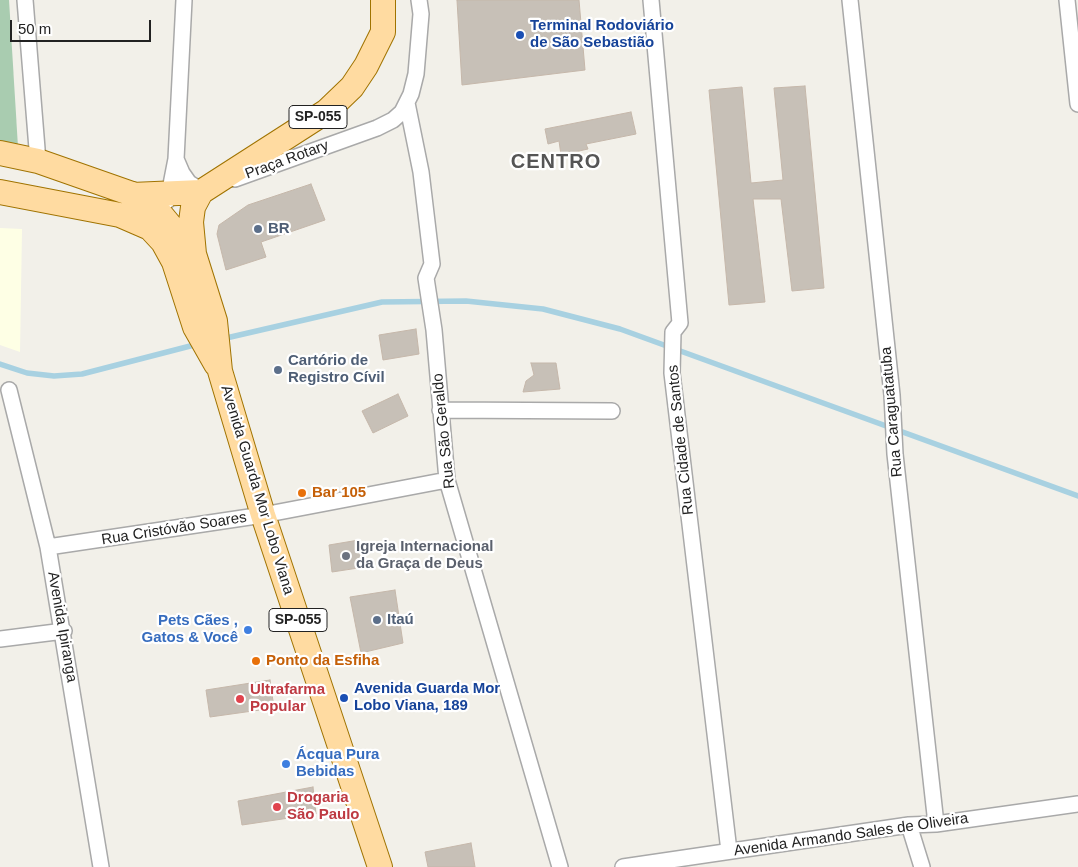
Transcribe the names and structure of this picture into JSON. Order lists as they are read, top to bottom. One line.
{"streets":{"main road":["SP-055","Avenida Guarda Mor Lobo Viana"],"street":["Praça Rotary","Rua Caraguatatuba","Rua São Geraldo","Rua Cidade de Santos","Rua Cristóvão Soares","Avenida Ipiranga","Avenida Armando Sales de Oliveira"]},"crossings":[["SP-055","Praça Rotary"],["SP-055","Avenida Guarda Mor Lobo Viana"],["Praça Rotary","Rua São Geraldo"],["Rua Caraguatatuba","Avenida Armando Sales de Oliveira"],["Rua São Geraldo","Rua Cristóvão Soares"],["Rua Cidade de Santos","Avenida Armando Sales de Oliveira"],["Avenida Guarda Mor Lobo Viana","Rua Cristóvão Soares"],["Rua Cristóvão Soares","Avenida Ipiranga"]],"districts":["CENTRO"],"places":["Terminal Rodoviário de São Sebastião","BR","Cartório de Registro Cívil","Bar 105","Igreja Internacional da Graça de Deus","Itaú","Pets Cães , Gatos & Você","Ponto da Esfiha","Avenida Guarda Mor Lobo Viana, 189","Ultrafarma Popular","Ácqua Pura Bebidas","Drogaria São Paulo"],"scale_bar":"50 m"}
